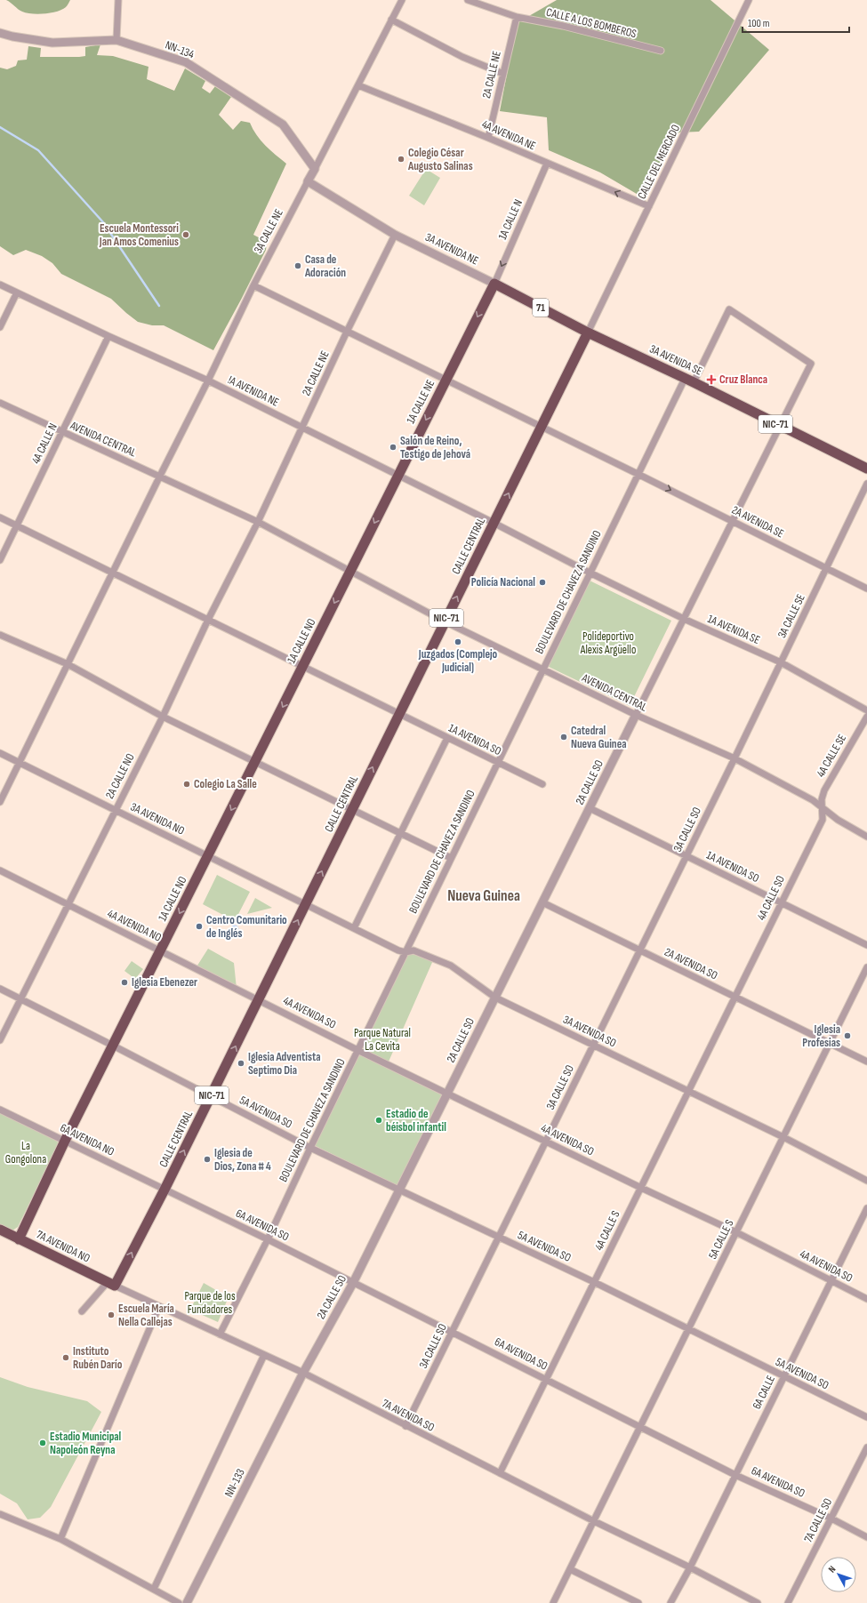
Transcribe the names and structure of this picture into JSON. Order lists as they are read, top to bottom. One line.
{"streets":{"highway":["3A AVENIDA NE","71","3A AVENIDA SE","1A CALLE NE","NIC-71","CALLE CENTRAL","1A CALLE NO","7A AVENIDA NO"],"street":["CALLE A LOS BOMBEROS","NN-134","2A CALLE NE","4A AVENIDA NE","CALLE DEL MERCADO","1A CALLE N","3A CALLE NE","!A AVENIDA NE","AVENIDA CENTRAL","4A CALLE N","2A AVENIDA SE","BOULEVARD DE CHAVEZ A SANDINO","3A CALLE SE","1A AVENIDA SE","1A AVENIDA SO","4A CALLE SE","2A CALLE NO","2A CALLE SO","3A AVENIDA NO","3A CALLE SO","4A CALLE SO","4A AVENIDA NO","2A AVENIDA SO","4A AVENIDA SO","3A AVENIDA SO","5A AVENIDA SO","6A AVENIDA NO","6A AVENIDA SO","4A CALLE S","5A CALLE S","6A CALLE","7A AVENIDA SO","NN-133","7A CALLE SO"]},"crossings":[["CALLE A LOS BOMBEROS","2A CALLE NE"],["NN-134","3A CALLE NE"],["2A CALLE NE","4A AVENIDA NE"],["2A CALLE NE","3A AVENIDA NE"],["2A CALLE NE","!A AVENIDA NE"],["2A CALLE NE","AVENIDA CENTRAL"],["2A CALLE NE","2A AVENIDA SE"],["2A CALLE NE","2A CALLE NO"],["4A AVENIDA NE","CALLE DEL MERCADO"],["4A AVENIDA NE","1A CALLE N"],["4A AVENIDA NE","3A CALLE NE"],["CALLE DEL MERCADO","3A AVENIDA NE"],["CALLE DEL MERCADO","3A AVENIDA SE"],["CALLE DEL MERCADO","CALLE CENTRAL"],["1A CALLE N","3A AVENIDA NE"],["1A CALLE N","1A CALLE NE"],["3A CALLE NE","3A AVENIDA NE"],["3A CALLE NE","!A AVENIDA NE"],["3A CALLE NE","AVENIDA CENTRAL"],["3A CALLE NE","2A AVENIDA SE"],["3A CALLE NE","1A AVENIDA SO"],["3A CALLE NE","3A AVENIDA NO"],["3A AVENIDA NE","3A AVENIDA SE"],["3A AVENIDA NE","1A CALLE NE"],["3A AVENIDA NE","CALLE CENTRAL"],["3A AVENIDA SE","CALLE CENTRAL"],["3A AVENIDA SE","BOULEVARD DE CHAVEZ A SANDINO"],["!A AVENIDA NE","1A CALLE NE"],["!A AVENIDA NE","4A CALLE N"],["!A AVENIDA NE","CALLE CENTRAL"],["!A AVENIDA NE","BOULEVARD DE CHAVEZ A SANDINO"],["!A AVENIDA NE","1A AVENIDA SE"],["1A CALLE NE","AVENIDA CENTRAL"],["1A CALLE NE","2A AVENIDA SE"],["1A CALLE NE","1A CALLE NO"],["AVENIDA CENTRAL","4A CALLE N"],["AVENIDA CENTRAL","CALLE CENTRAL"],["AVENIDA CENTRAL","BOULEVARD DE CHAVEZ A SANDINO"],["AVENIDA CENTRAL","3A CALLE SE"],["AVENIDA CENTRAL","1A CALLE NO"],["AVENIDA CENTRAL","4A CALLE SE"],["AVENIDA CENTRAL","2A CALLE NO"],["AVENIDA CENTRAL","2A CALLE SO"],["AVENIDA CENTRAL","3A CALLE SO"],["AVENIDA CENTRAL","4A CALLE SO"],["4A CALLE N","1A AVENIDA SO"],["2A AVENIDA SE","CALLE CENTRAL"],["2A AVENIDA SE","BOULEVARD DE CHAVEZ A SANDINO"],["2A AVENIDA SE","3A CALLE SE"],["CALLE CENTRAL","1A AVENIDA SO"],["CALLE CENTRAL","3A AVENIDA NO"],["CALLE CENTRAL","4A AVENIDA NO"],["CALLE CENTRAL","4A AVENIDA SO"],["CALLE CENTRAL","3A AVENIDA SO"],["CALLE CENTRAL","5A AVENIDA SO"],["CALLE CENTRAL","6A AVENIDA NO"],["CALLE CENTRAL","6A AVENIDA SO"],["CALLE CENTRAL","7A AVENIDA NO"],["CALLE CENTRAL","7A AVENIDA SO"],["BOULEVARD DE CHAVEZ A SANDINO","1A AVENIDA SE"],["BOULEVARD DE CHAVEZ A SANDINO","1A AVENIDA SO"],["BOULEVARD DE CHAVEZ A SANDINO","4A AVENIDA SO"],["BOULEVARD DE CHAVEZ A SANDINO","3A AVENIDA SO"],["BOULEVARD DE CHAVEZ A SANDINO","5A AVENIDA SO"],["BOULEVARD DE CHAVEZ A SANDINO","6A AVENIDA SO"],["BOULEVARD DE CHAVEZ A SANDINO","7A AVENIDA SO"],["3A CALLE SE","1A AVENIDA SE"],["3A CALLE SE","3A CALLE SO"],["1A CALLE NO","1A AVENIDA SO"],["1A CALLE NO","3A AVENIDA NO"],["1A CALLE NO","4A AVENIDA NO"],["1A CALLE NO","5A AVENIDA SO"],["1A CALLE NO","6A AVENIDA NO"],["1A CALLE NO","7A AVENIDA NO"],["1A AVENIDA SO","2A CALLE NO"],["1A AVENIDA SO","2A CALLE SO"],["1A AVENIDA SO","3A CALLE SO"],["1A AVENIDA SO","4A CALLE SO"],["4A CALLE SE","4A CALLE SO"],["2A CALLE NO","3A AVENIDA NO"],["2A CALLE NO","4A AVENIDA NO"],["2A CALLE NO","5A AVENIDA SO"],["2A CALLE SO","2A AVENIDA SO"],["2A CALLE SO","4A AVENIDA SO"],["2A CALLE SO","3A AVENIDA SO"],["2A CALLE SO","5A AVENIDA SO"],["2A CALLE SO","6A AVENIDA SO"],["2A CALLE SO","7A AVENIDA SO"],["2A CALLE SO","NN-133"],["3A AVENIDA NO","3A AVENIDA SO"],["3A CALLE SO","2A AVENIDA SO"],["3A CALLE SO","4A AVENIDA SO"],["3A CALLE SO","3A AVENIDA SO"],["3A CALLE SO","5A AVENIDA SO"],["3A CALLE SO","6A AVENIDA SO"],["3A CALLE SO","7A AVENIDA SO"],["4A CALLE SO","2A AVENIDA SO"],["4A CALLE SO","4A CALLE S"],["4A AVENIDA NO","4A AVENIDA SO"],["2A AVENIDA SO","4A CALLE S"],["2A AVENIDA SO","5A CALLE S"],["4A AVENIDA SO","4A CALLE S"],["4A AVENIDA SO","5A CALLE S"],["4A AVENIDA SO","6A CALLE"],["3A AVENIDA SO","4A CALLE S"],["3A AVENIDA SO","5A CALLE S"],["5A AVENIDA SO","4A CALLE S"],["5A AVENIDA SO","5A CALLE S"],["5A AVENIDA SO","6A CALLE"],["6A AVENIDA NO","6A AVENIDA SO"],["6A AVENIDA SO","4A CALLE S"],["6A AVENIDA SO","5A CALLE S"],["6A AVENIDA SO","6A CALLE"],["6A AVENIDA SO","7A CALLE SO"],["4A CALLE S","7A AVENIDA SO"],["5A CALLE S","7A AVENIDA SO"],["7A AVENIDA NO","7A AVENIDA SO"],["6A CALLE","7A AVENIDA SO"],["7A AVENIDA SO","NN-133"]],"one_way":["4A AVENIDA NE","1A CALLE N","1A CALLE NE","CALLE CENTRAL","1A CALLE NO"],"districts":["Nueva Guinea"],"parks":["Polideportivo Alexis Argüello","Parque Natural La Cevita","La Gongolona","Parque de los Fundadores"],"places":{"other":["Colegio César Augusto Salinas","Escuela Montessori Jan Amos Comenius","Casa de Adoración","Salón de Reino, Testigo de Jehová","Policía Nacional","Juzgados (Complejo Judicial)","Catedral Nueva Guinea","Colegio La Salle","Centro Comunitario de Inglés","Iglesia Ebenezer","Iglesia Profesias","Iglesia Adventista Septimo Dia","Estadio de béisbol infantil","Iglesia de Dios, Zona # 4","Escuela María Nella Callejas","Instituto Rubén Darío","Estadio Municipal Napoleón Reyna"],"health":["Cruz Blanca"]},"scale_bar":"100 m","north":"top left"}
